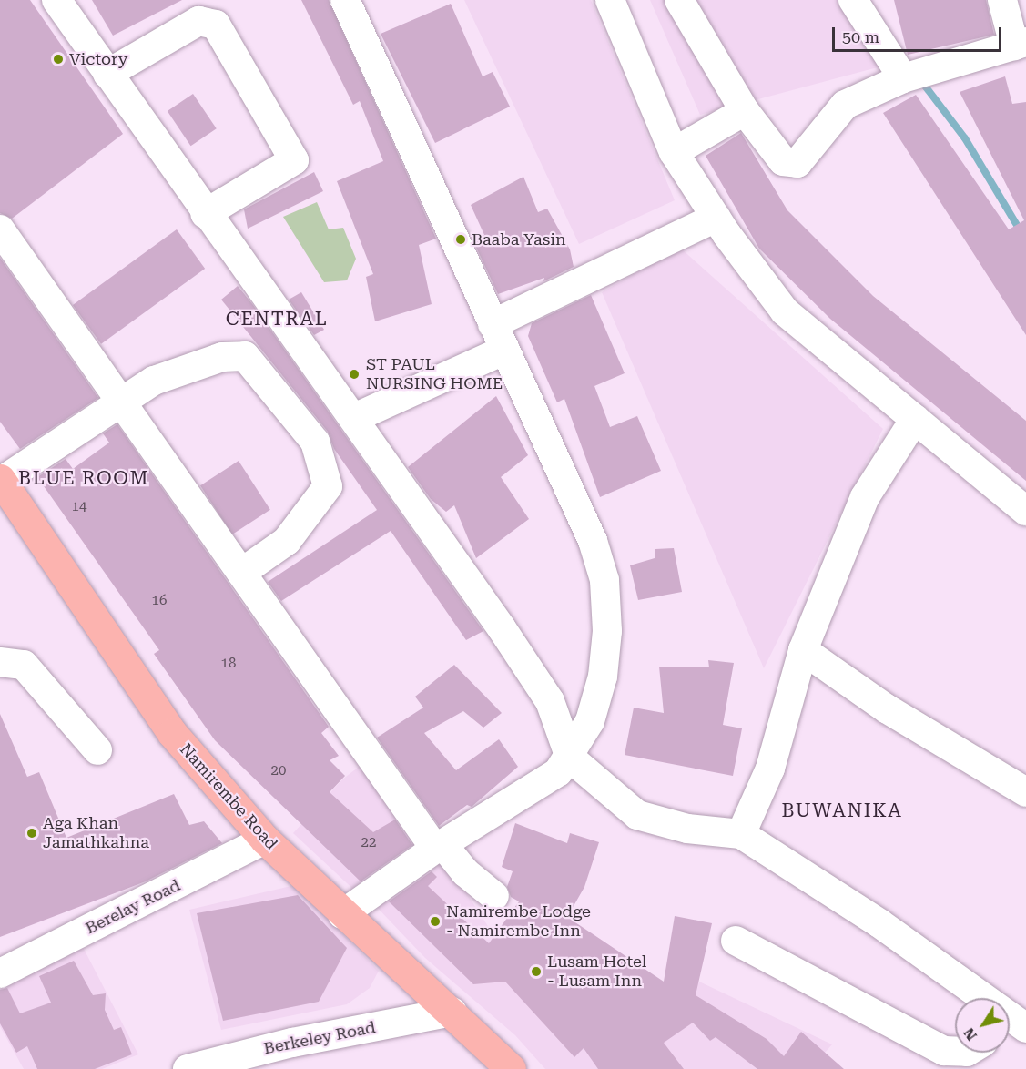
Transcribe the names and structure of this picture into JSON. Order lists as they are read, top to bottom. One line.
{"streets":{"main road":["Namirembe Road"],"street":["Berelay Road","Berkeley Road"]},"crossings":[["Namirembe Road","Berelay Road"],["Namirembe Road","Berkeley Road"]],"districts":["CENTRAL","BLUE ROOM","BUWANIKA"],"places":["Victory","Baaba Yasin","ST PAUL NURSING HOME","Aga Khan Jamathkahna","Namirembe Lodge - Namirembe Inn","Lusam Hotel - Lusam Inn"],"house_numbers":["14","16","18","20","22"],"scale_bar":"50 m","north":"bottom left"}
